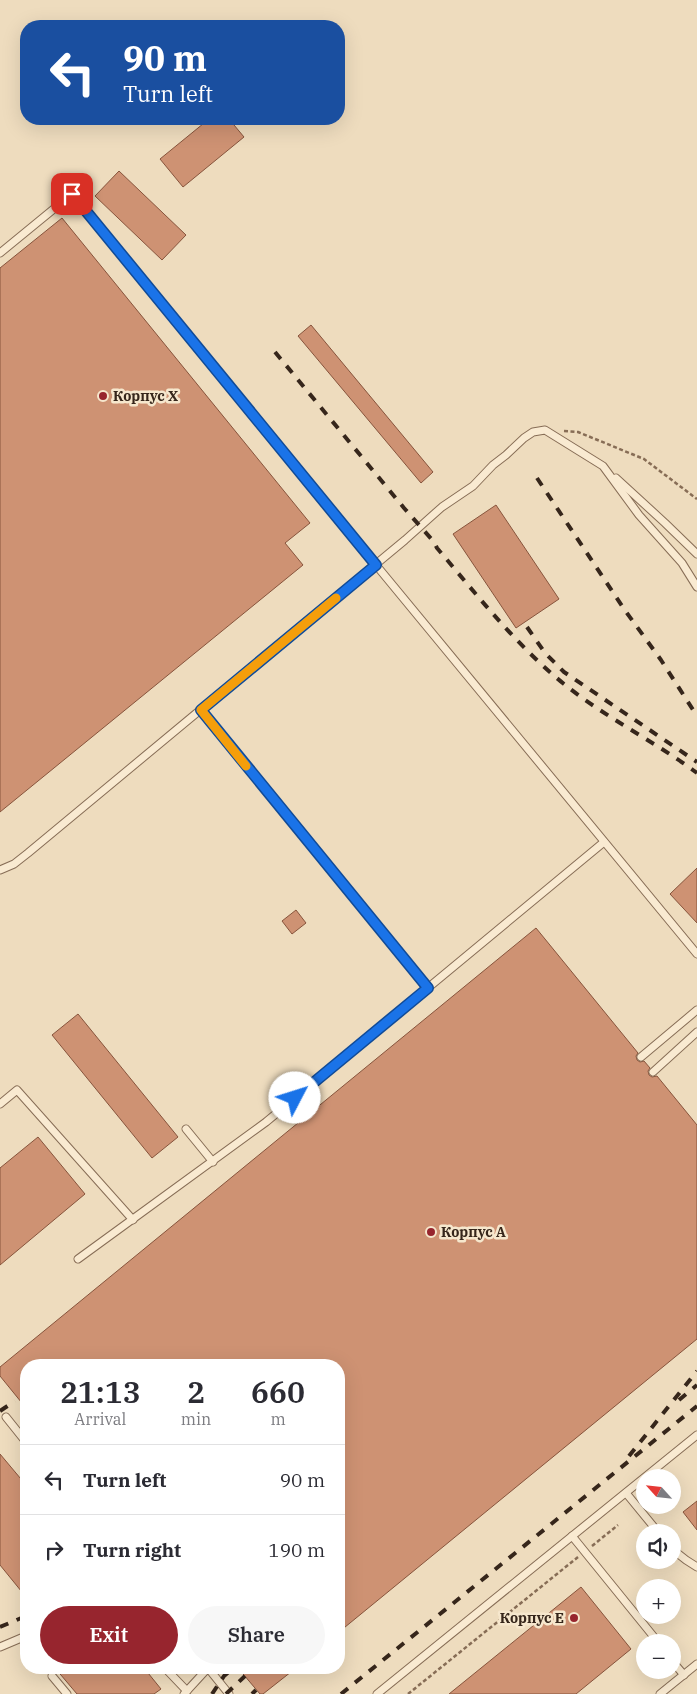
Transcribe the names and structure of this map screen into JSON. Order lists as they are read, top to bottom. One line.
{"places":["Корпус Х","Корпус А","Корпус Е"],"north":"top left","page":{"turn":["90 m","Turn left"],"eta":["21:13","Arrival","2","min","660","m"],"list":[{"name":"Turn left","value":"90 m"},{"name":"Turn right","value":"190 m"}],"map_buttons":["+","−"],"buttons":["Exit","Share"]}}
